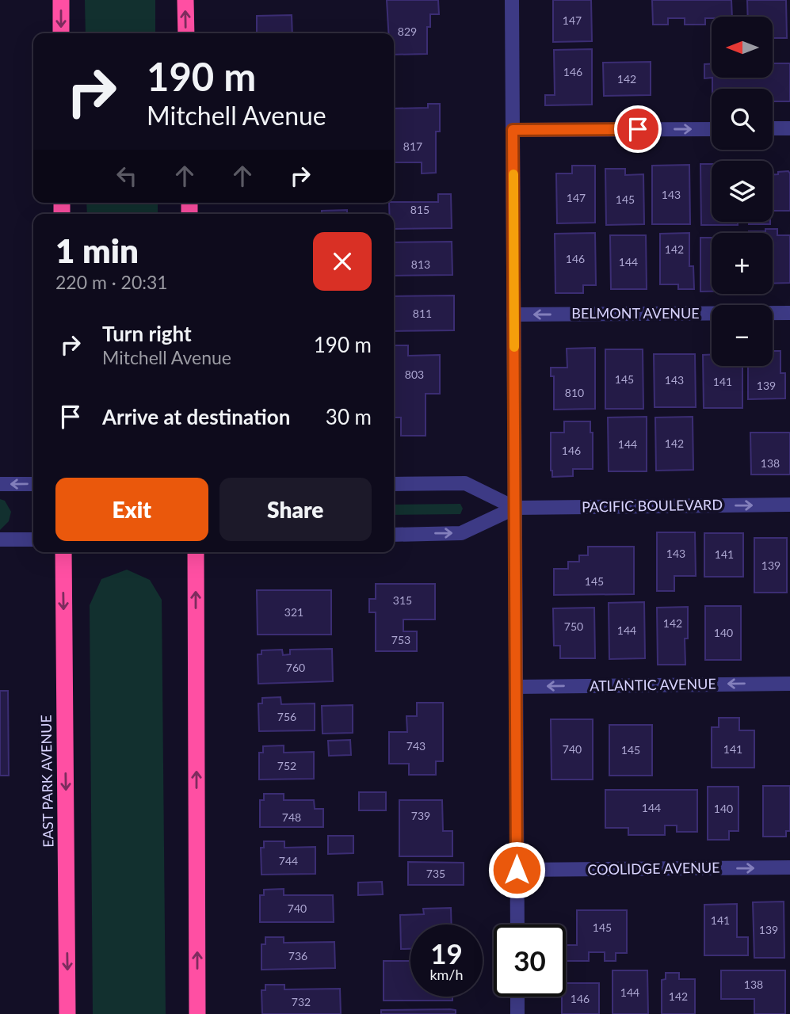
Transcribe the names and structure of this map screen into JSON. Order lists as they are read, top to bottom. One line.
{"streets":{"highway":["EAST PARK AVENUE"],"street":["BELMONT AVENUE","PACIFIC BOULEVARD","ATLANTIC AVENUE","COOLIDGE AVENUE"]},"one_way":["BELMONT AVENUE","ATLANTIC AVENUE","COOLIDGE AVENUE"],"house_numbers":["147","829","146","142","817","143","147","145","815","142","146","144","813","811","803","145","143","141","139","810","142","144","146","138","143","141","139","145","315","321","142","750","144","140","753","760","756","743","740","141","145","752","144","140","739","748","744","735","740","141","145","139","736","138","144","142","146","732"],"north":"left","page":{"map_buttons":["+","−"],"turn":["190 m","Mitchell Avenue"],"heading":["1 min","220 m · 20:31"],"list":[{"name":"Turn right","note":"Mitchell Avenue","value":"190 m"},{"name":"Arrive at destination","value":"30 m"}],"buttons":["Exit","Share"],"speed":"19 km/h","limit":"30"}}
